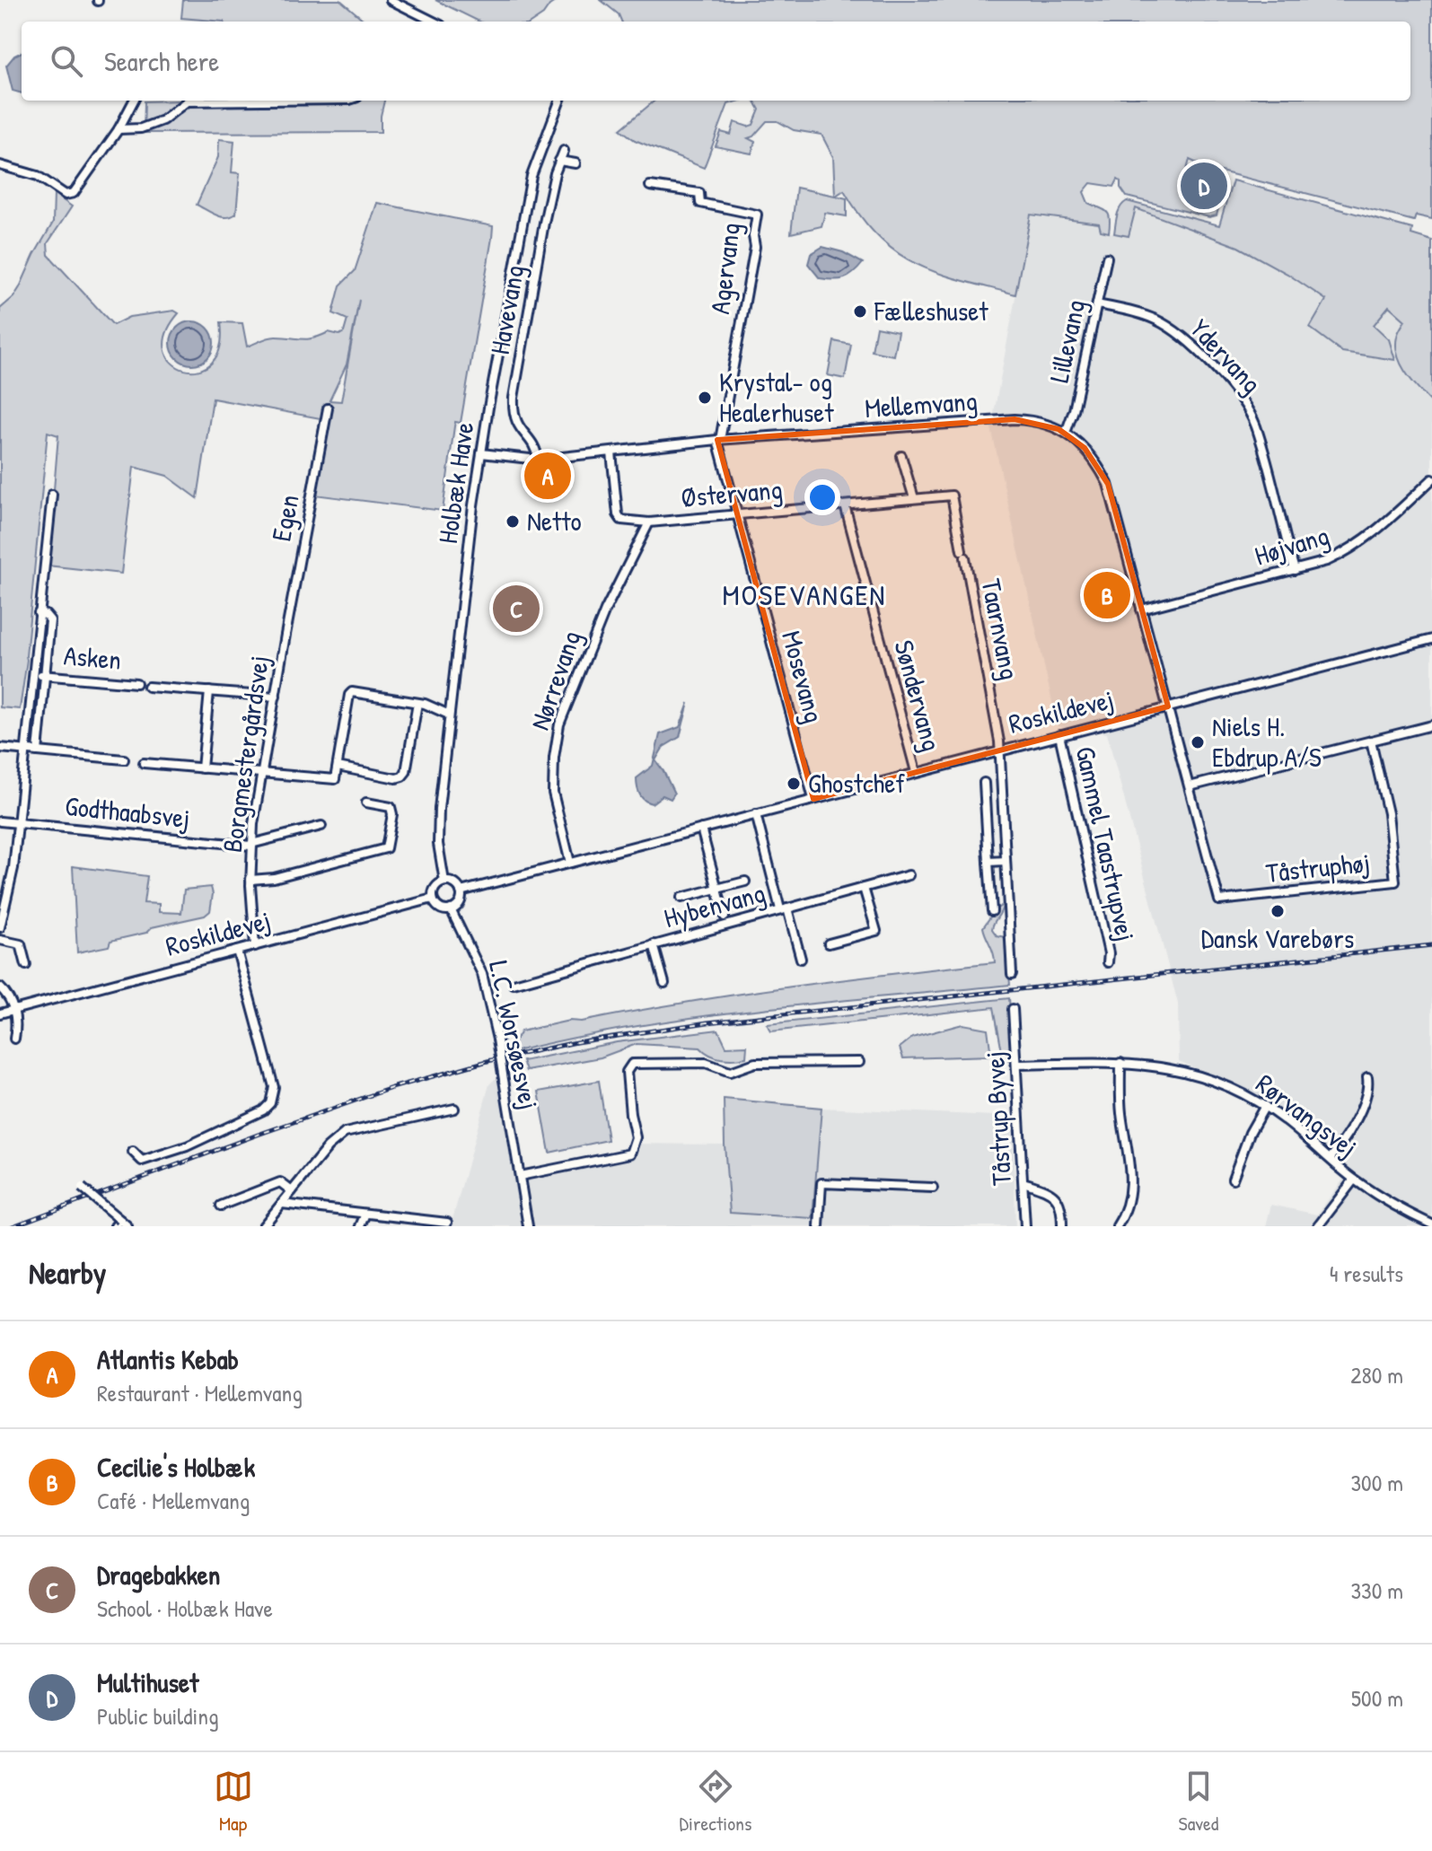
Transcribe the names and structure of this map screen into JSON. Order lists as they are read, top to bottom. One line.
{"streets":{"street":["Agervang","Havevang","Lillevang","Ydervang","Mellemvang","Holbæk Have","Østervang","Egen","Højvang","Taarnvang","Asken","Mosevang","Nørrevang","Søndervang","Roskildevej","Borgmestergårdsvej","Godthaabsvej","Gammel Taastrupvej","Tåstruphøj","Hybenvang","L.C. Worsøesvej","Rørvangsvej","Tåstrup Byvej"]},"crossings":[["Agervang","Mellemvang"],["Agervang","Mosevang"],["Havevang","Mellemvang"],["Lillevang","Ydervang"],["Lillevang","Mellemvang"],["Ydervang","Højvang"],["Mellemvang","Holbæk Have"],["Mellemvang","Østervang"],["Mellemvang","Højvang"],["Mellemvang","Mosevang"],["Mellemvang","Roskildevej"],["Mellemvang","Tåstruphøj"],["Holbæk Have","Roskildevej"],["Holbæk Have","L.C. Worsøesvej"],["Østervang","Taarnvang"],["Østervang","Mosevang"],["Østervang","Nørrevang"],["Østervang","Søndervang"],["Egen","Borgmestergårdsvej"],["Taarnvang","Roskildevej"],["Mosevang","Roskildevej"],["Nørrevang","Roskildevej"],["Søndervang","Roskildevej"],["Roskildevej","Borgmestergårdsvej"],["Roskildevej","Gammel Taastrupvej"],["Roskildevej","Tåstruphøj"],["Roskildevej","L.C. Worsøesvej"],["Borgmestergårdsvej","Godthaabsvej"],["Rørvangsvej","Tåstrup Byvej"]],"districts":["MOSEVANGEN"],"places":["Fælleshuset","Krystal- og Healerhuset","Netto","Niels H. Ebdrup A/S","Ghostchef","Dansk Varebørs"],"page":{"search":"Search here","pins":["D","A","B","C"],"heading":["Nearby","4 results"],"list":[{"mark":"A","name":"Atlantis Kebab","note":"Restaurant · Mellemvang","value":"280 m"},{"mark":"B","name":"Cecilie's Holbæk","note":"Café · Mellemvang","value":"300 m"},{"mark":"C","name":"Dragebakken","note":"School · Holbæk Have","value":"330 m"},{"mark":"D","name":"Multihuset","note":"Public building","value":"500 m"}],"nav":["Map","Directions","Saved"]}}
